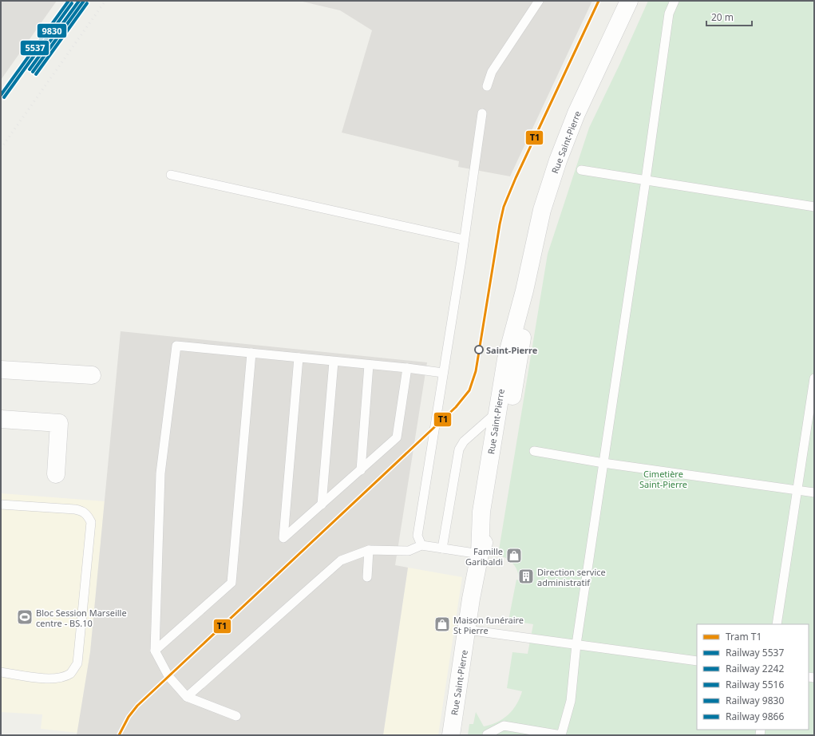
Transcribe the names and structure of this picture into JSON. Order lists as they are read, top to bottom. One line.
{"streets":{"main road":["Rue Saint-Pierre"]},"parks":["Cimetière Saint-Pierre"],"places":{"other":["Saint-Pierre"],"shop":["Famille Garibaldi","Maison funéraire St Pierre"],"building":["Direction service administratif"],"sports":["Bloc Session Marseille centre - BS.10"]},"lines":["tram line T1","rail line 5537","rail line 2242","rail line 9866","rail line 5516","rail line 9830"],"legend":["Tram T1","Railway 5537","Railway 2242","Railway 5516","Railway 9830","Railway 9866"],"scale_bar":"20 m"}
